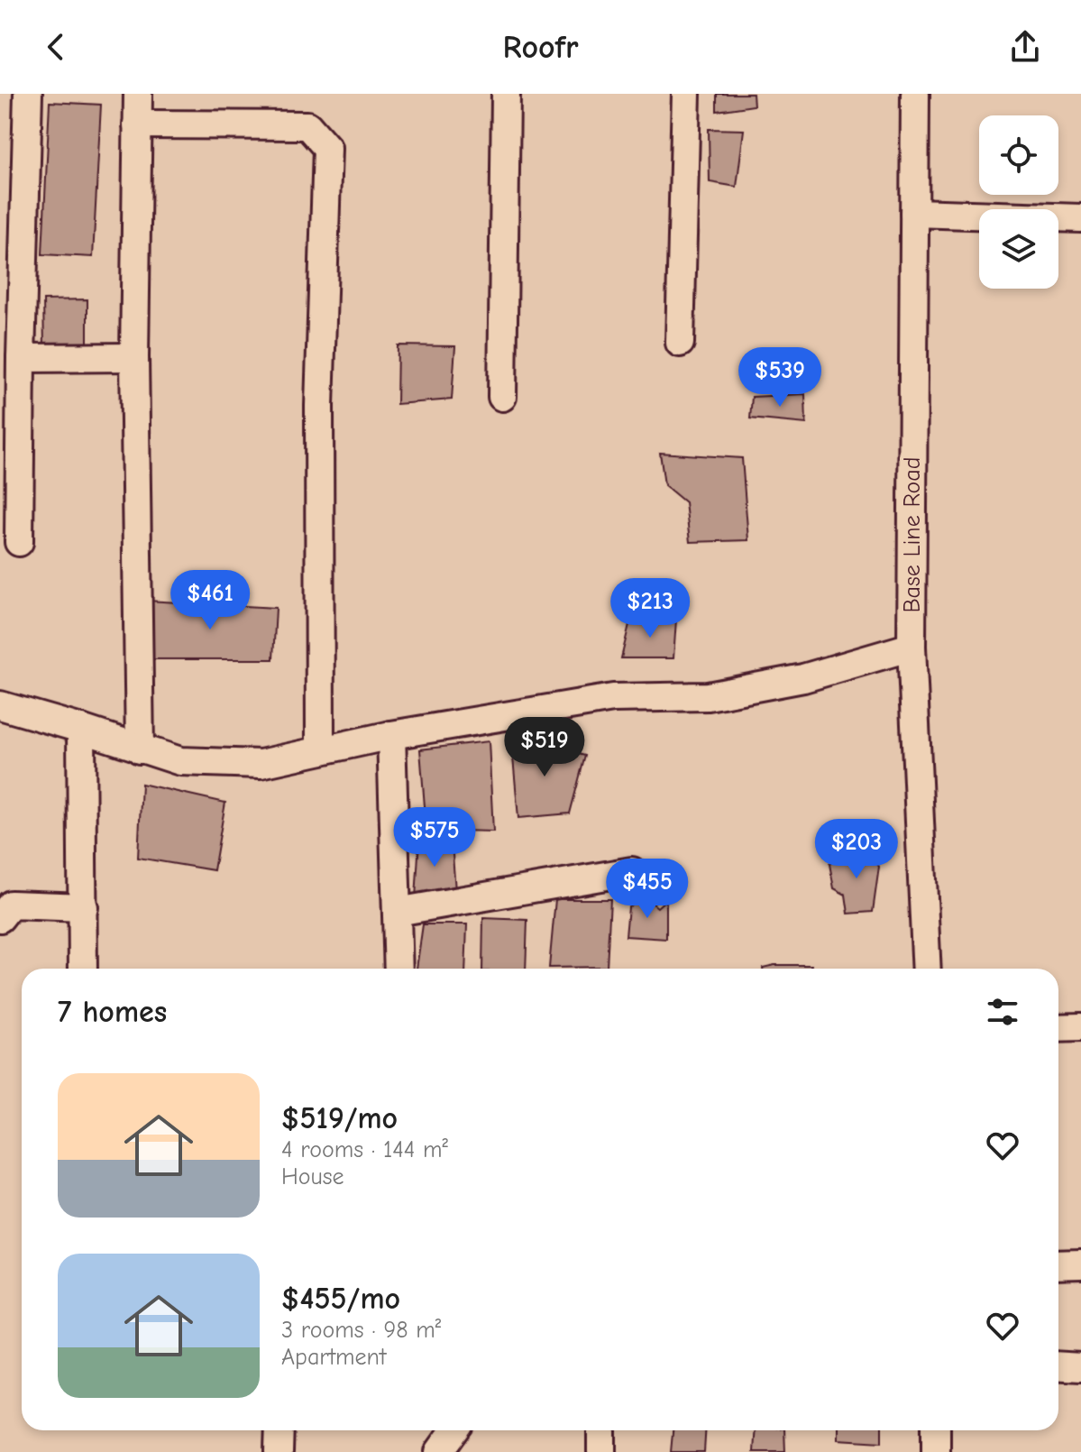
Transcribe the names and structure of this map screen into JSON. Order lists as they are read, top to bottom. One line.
{"streets":{"street":["Base Line Road"]},"page":{"header":"Roofr","price":["$539","$461","$213","$519","$575","$203","$455"],"heading":"7 homes","list":[{"name":"$519/mo","note":"4 rooms · 144 m² · House"},{"name":"$455/mo","note":"3 rooms · 98 m² · Apartment"}]}}
